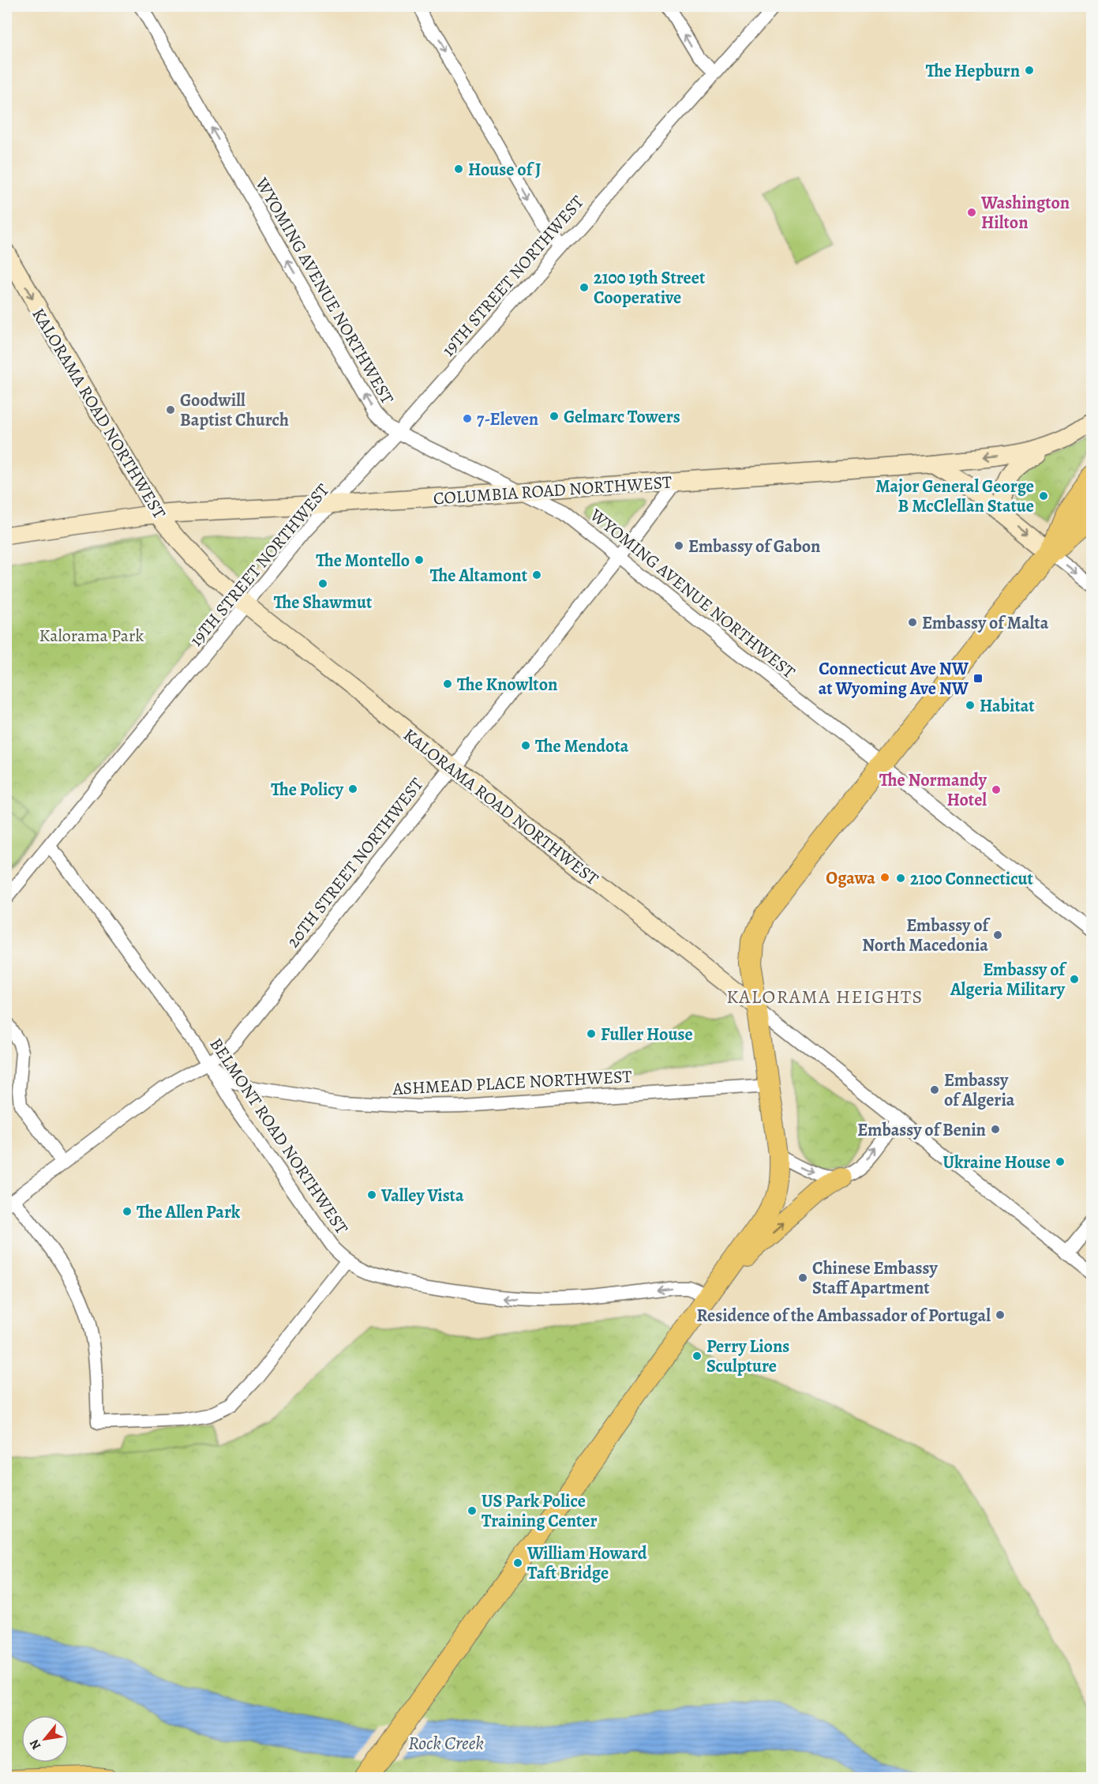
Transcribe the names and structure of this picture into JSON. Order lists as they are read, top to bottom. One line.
{"streets":{"main road":["KALORAMA ROAD NORTHWEST","COLUMBIA ROAD NORTHWEST"],"street":["19TH STREET NORTHWEST","WYOMING AVENUE NORTHWEST","20TH STREET NORTHWEST","ASHMEAD PLACE NORTHWEST","BELMONT ROAD NORTHWEST"]},"crossings":[["19TH STREET NORTHWEST","WYOMING AVENUE NORTHWEST"],["19TH STREET NORTHWEST","KALORAMA ROAD NORTHWEST"],["19TH STREET NORTHWEST","COLUMBIA ROAD NORTHWEST"],["19TH STREET NORTHWEST","BELMONT ROAD NORTHWEST"],["WYOMING AVENUE NORTHWEST","COLUMBIA ROAD NORTHWEST"],["WYOMING AVENUE NORTHWEST","20TH STREET NORTHWEST"],["KALORAMA ROAD NORTHWEST","COLUMBIA ROAD NORTHWEST"],["KALORAMA ROAD NORTHWEST","20TH STREET NORTHWEST"],["COLUMBIA ROAD NORTHWEST","20TH STREET NORTHWEST"],["20TH STREET NORTHWEST","ASHMEAD PLACE NORTHWEST"],["20TH STREET NORTHWEST","BELMONT ROAD NORTHWEST"],["ASHMEAD PLACE NORTHWEST","BELMONT ROAD NORTHWEST"]],"one_way":["WYOMING AVENUE NORTHWEST","BELMONT ROAD NORTHWEST"],"districts":["KALORAMA HEIGHTS"],"water":["Rock Creek"],"parks":["Kalorama Park"],"places":{"other":["The Hepburn","House of J","Washington Hilton","2100 19th Street Cooperative","Goodwill Baptist Church","Gelmarc Towers","7-Eleven","Major General George B McClellan Statue","Embassy of Gabon","The Montello","The Altamont","The Shawmut","Embassy of Malta","The Knowlton","Habitat","The Mendota","The Policy","The Normandy Hotel","Ogawa","2100 Connecticut","Embassy of North Macedonia","Embassy of Algeria Military","Fuller House","Embassy of Algeria","Embassy of Benin","Ukraine House","Valley Vista","The Allen Park","Chinese Embassy Staff Apartment","Residence of the Ambassador of Portugal","Perry Lions Sculpture","US Park Police Training Center","William Howard Taft Bridge"],"transit":["Connecticut Ave NW at Wyoming Ave NW"]},"north":"bottom left"}
